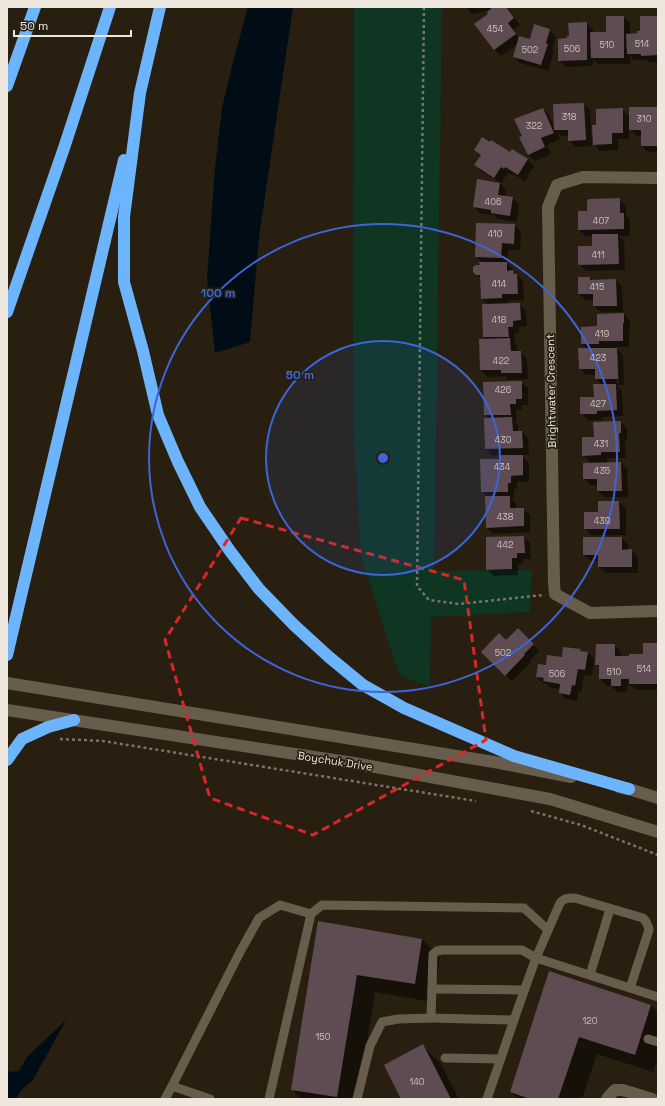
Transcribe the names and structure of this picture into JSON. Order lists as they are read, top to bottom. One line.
{"streets":{"main road":["Brightwater Crescent","Boychuk Drive"]},"house_numbers":["454","514","510","506","502","318","310","322","406","407","410","411","414","415","418","419","423","422","426","427","430","431","434","435","438","439","442","502","514","510","506","120","150","140"],"scale_bar":"50 m","rings":["100 m","50 m"]}
